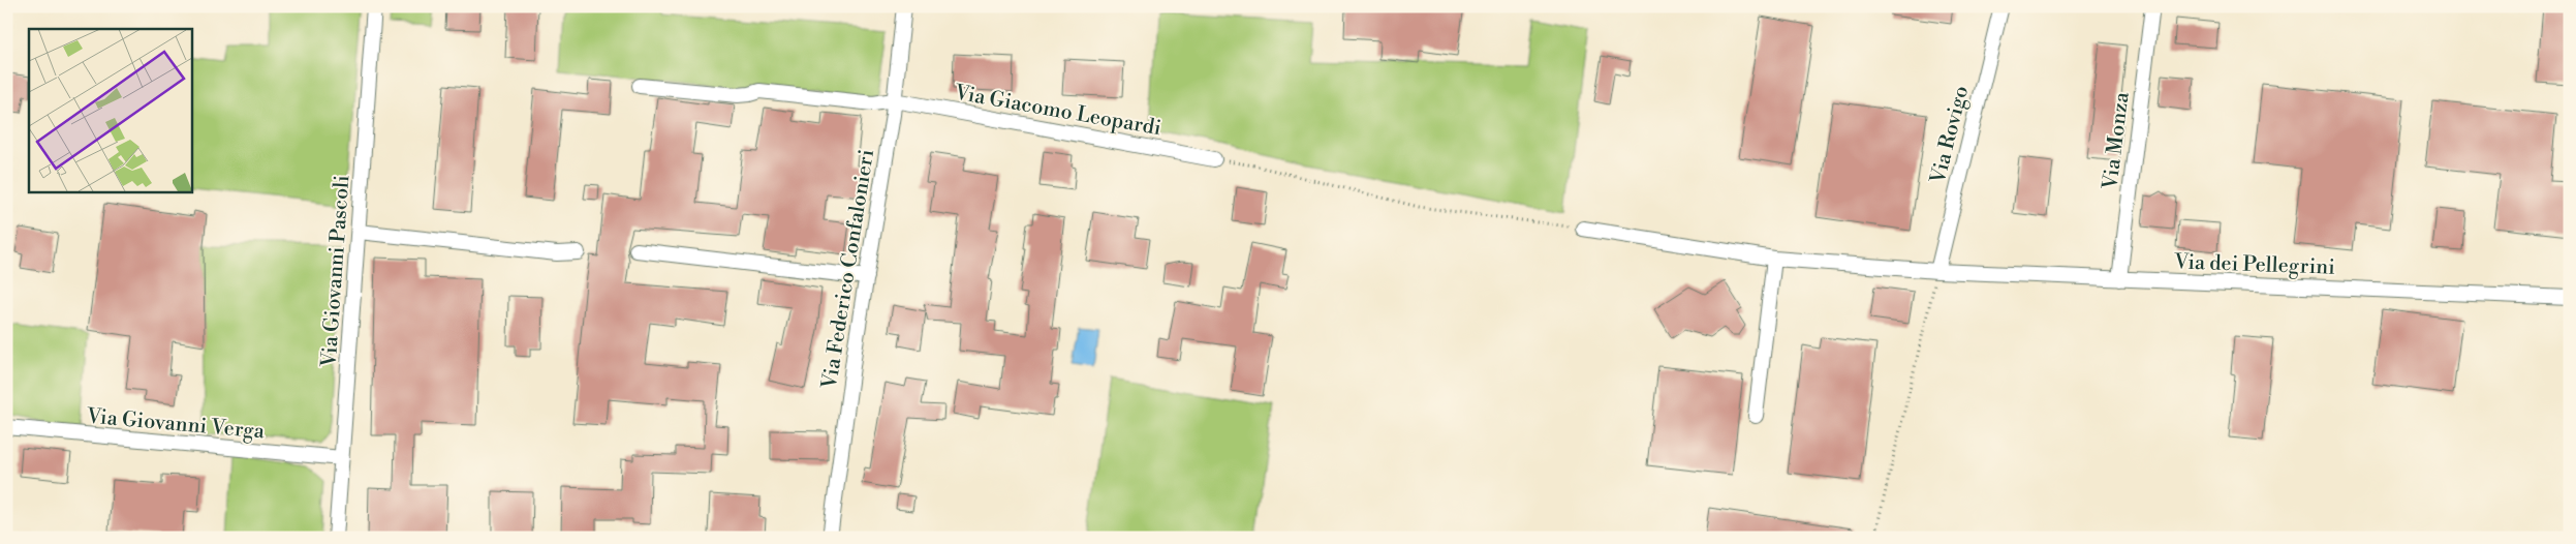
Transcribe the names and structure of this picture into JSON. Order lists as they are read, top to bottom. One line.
{"streets":{"street":["Via Giacomo Leopardi","Via Rovigo","Via Monza","Via dei Pellegrini","Via Federico Confalonieri","Via Giovanni Pascoli","Via Giovanni Verga"]},"crossings":[["Via Giacomo Leopardi","Via Federico Confalonieri"],["Via Rovigo","Via dei Pellegrini"],["Via Monza","Via dei Pellegrini"],["Via Giovanni Pascoli","Via Giovanni Verga"]]}
